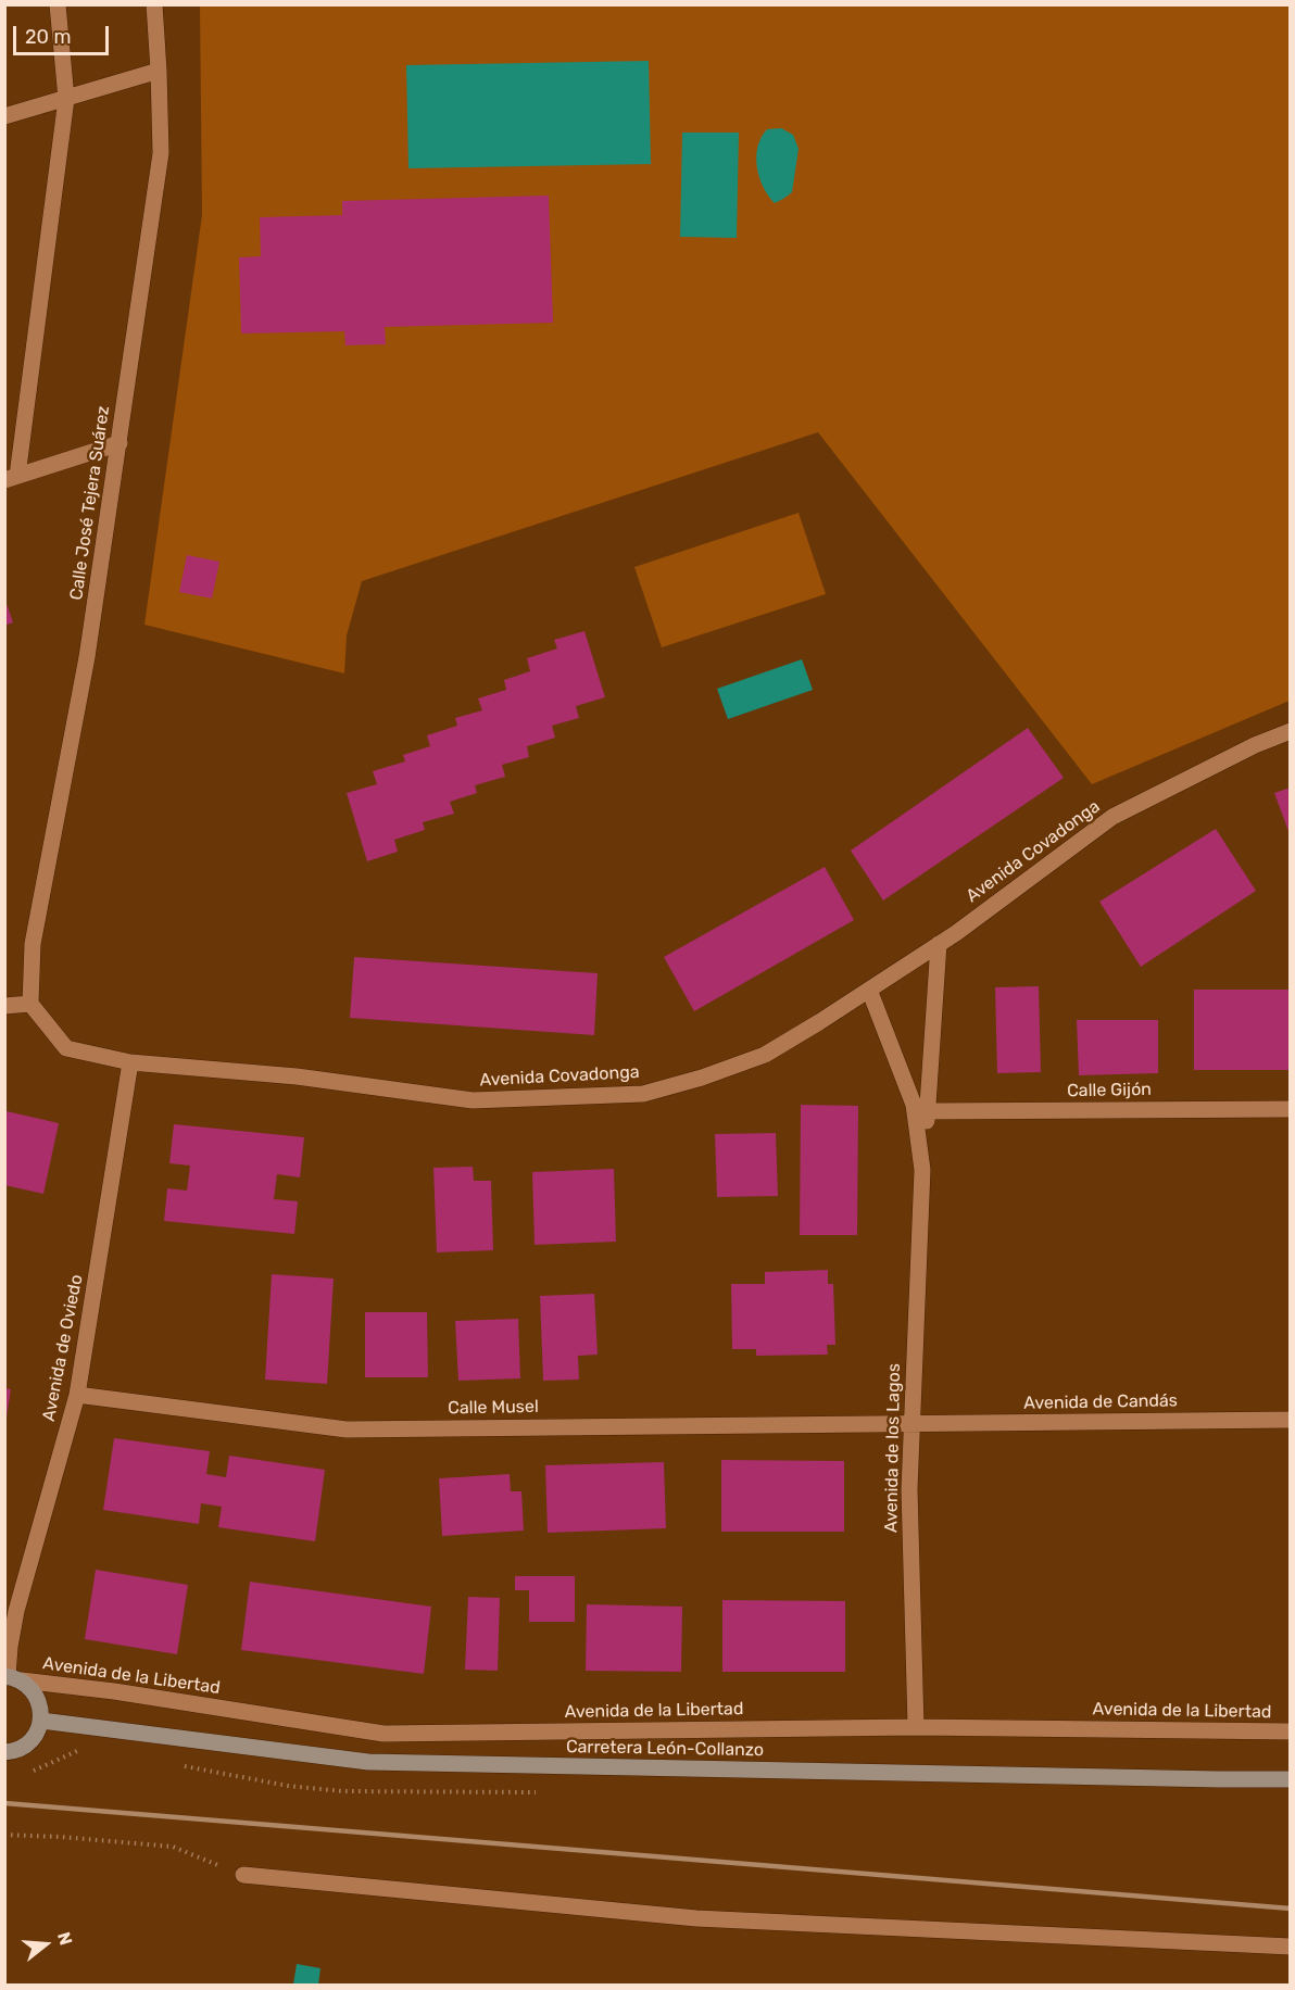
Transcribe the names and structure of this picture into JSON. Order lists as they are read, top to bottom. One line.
{"streets":{"main road":["Carretera León-Collanzo"],"street":["Calle José Tejera Suárez","Avenida Covadonga","Calle Gijón","Avenida de Oviedo","Avenida de Candás","Calle Musel","Avenida de los Lagos","Avenida de la Libertad"]},"crossings":[["Calle José Tejera Suárez","Avenida Covadonga"],["Avenida Covadonga","Avenida de Oviedo"],["Avenida Covadonga","Avenida de los Lagos"],["Calle Gijón","Avenida de los Lagos"],["Avenida de Oviedo","Calle Musel"],["Avenida de Oviedo","Avenida de la Libertad"],["Avenida de Candás","Calle Musel"],["Avenida de Candás","Avenida de los Lagos"],["Calle Musel","Avenida de los Lagos"],["Avenida de los Lagos","Avenida de la Libertad"]],"scale_bar":"20 m","north":"right"}
